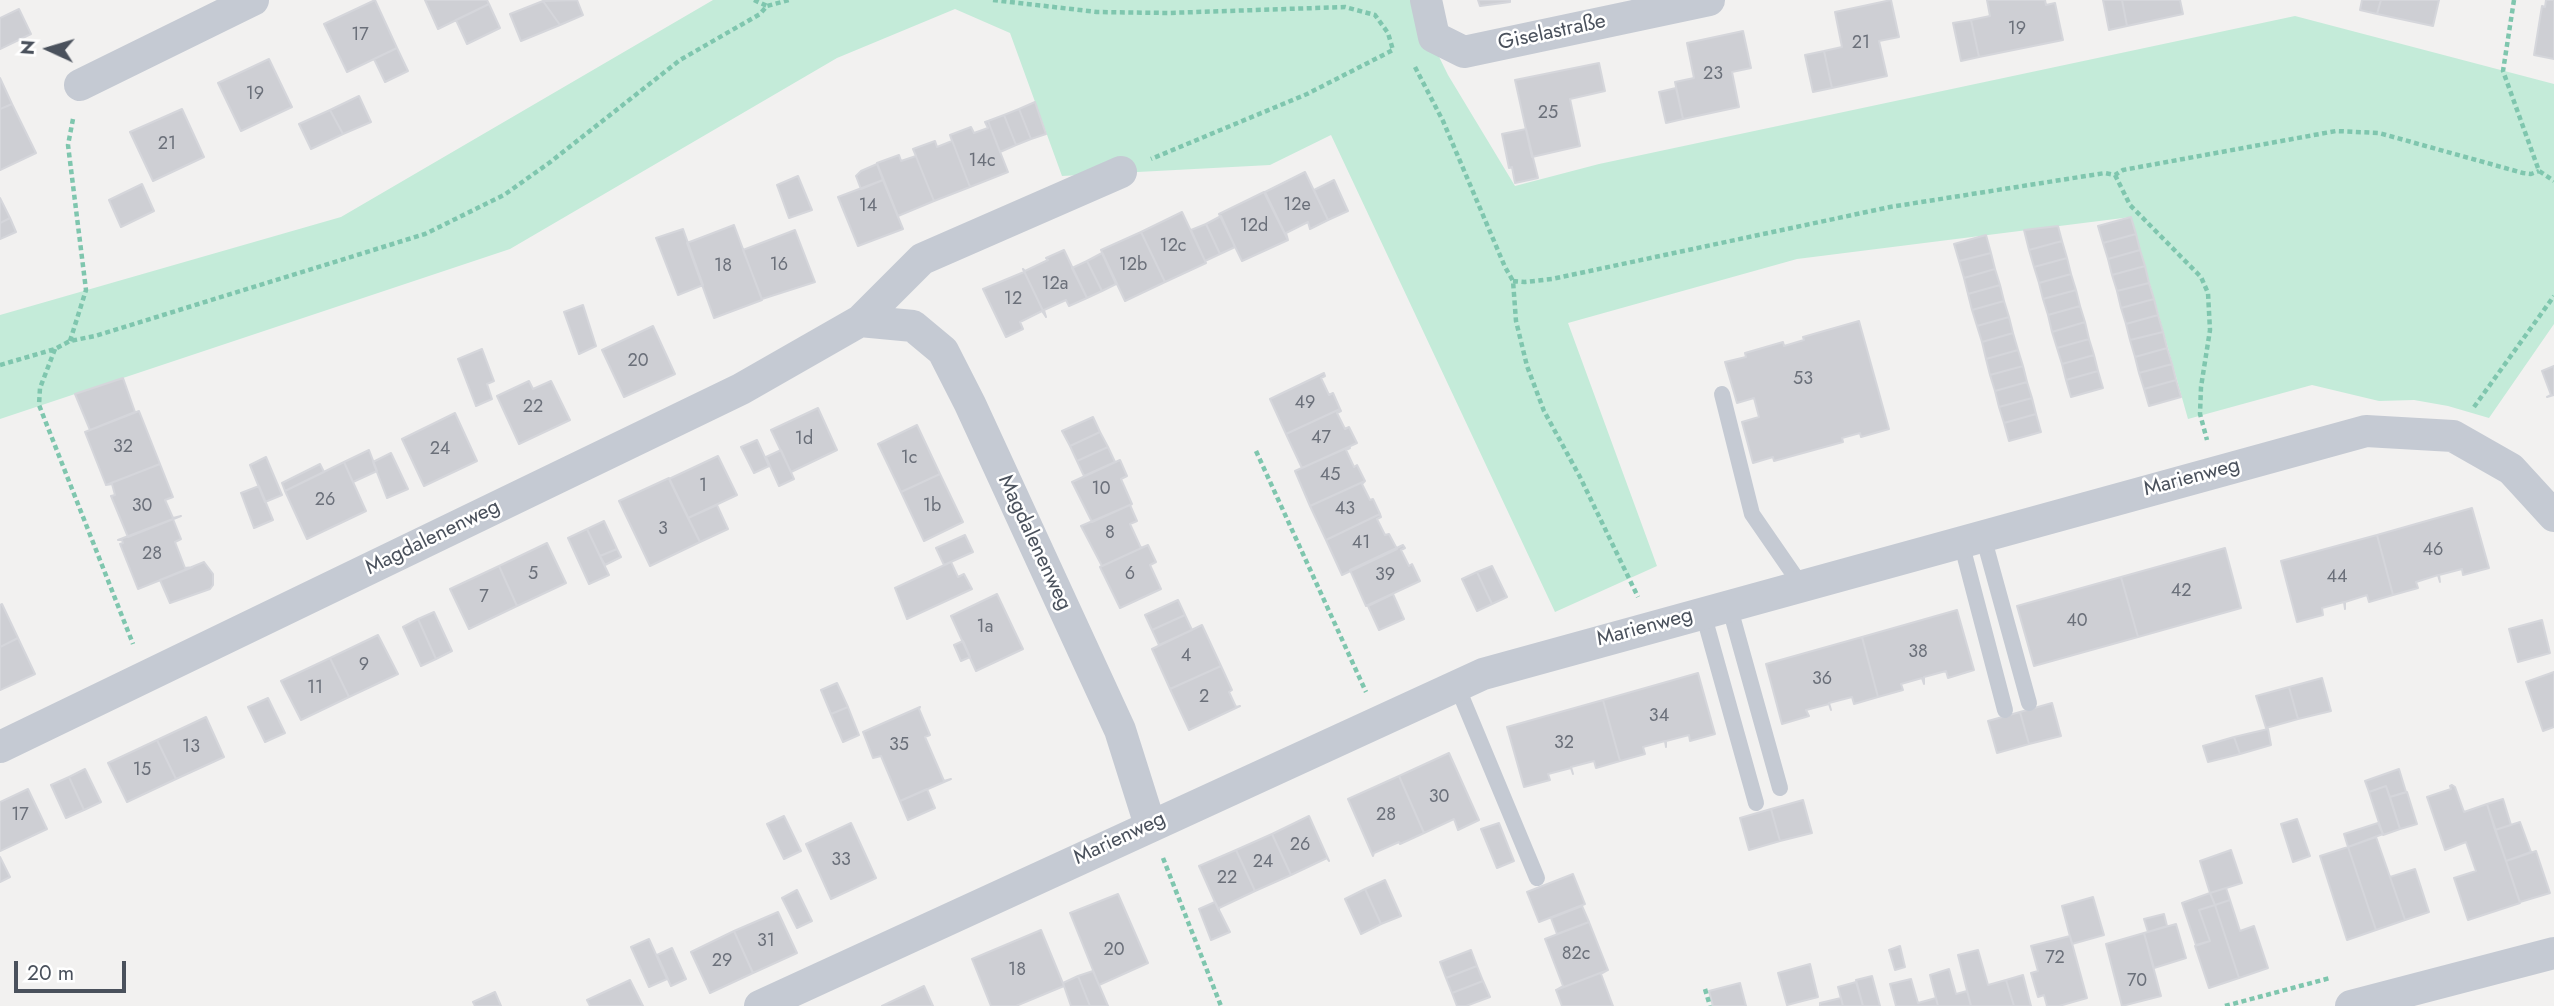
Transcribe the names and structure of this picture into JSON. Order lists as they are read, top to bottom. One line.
{"streets":{"street":["Giselastraße","Marienweg","Magdalenenweg"]},"crossings":[["Marienweg","Magdalenenweg"]],"house_numbers":["19","17","21","23","19","25","21","14c","12e","14","12d","12c","16","12b","18","12a","12","20","53","49","22","47","1d","32","24","1c","45","1","10","26","30","1b","43","3","8","41","46","28","5","6","39","44","42","7","40","1a","38","4","9","36","11","2","34","32","35","13","15","30","17","28","26","33","24","22","31","20","82c","72","29","18","70"],"scale_bar":"20 m","north":"left"}
